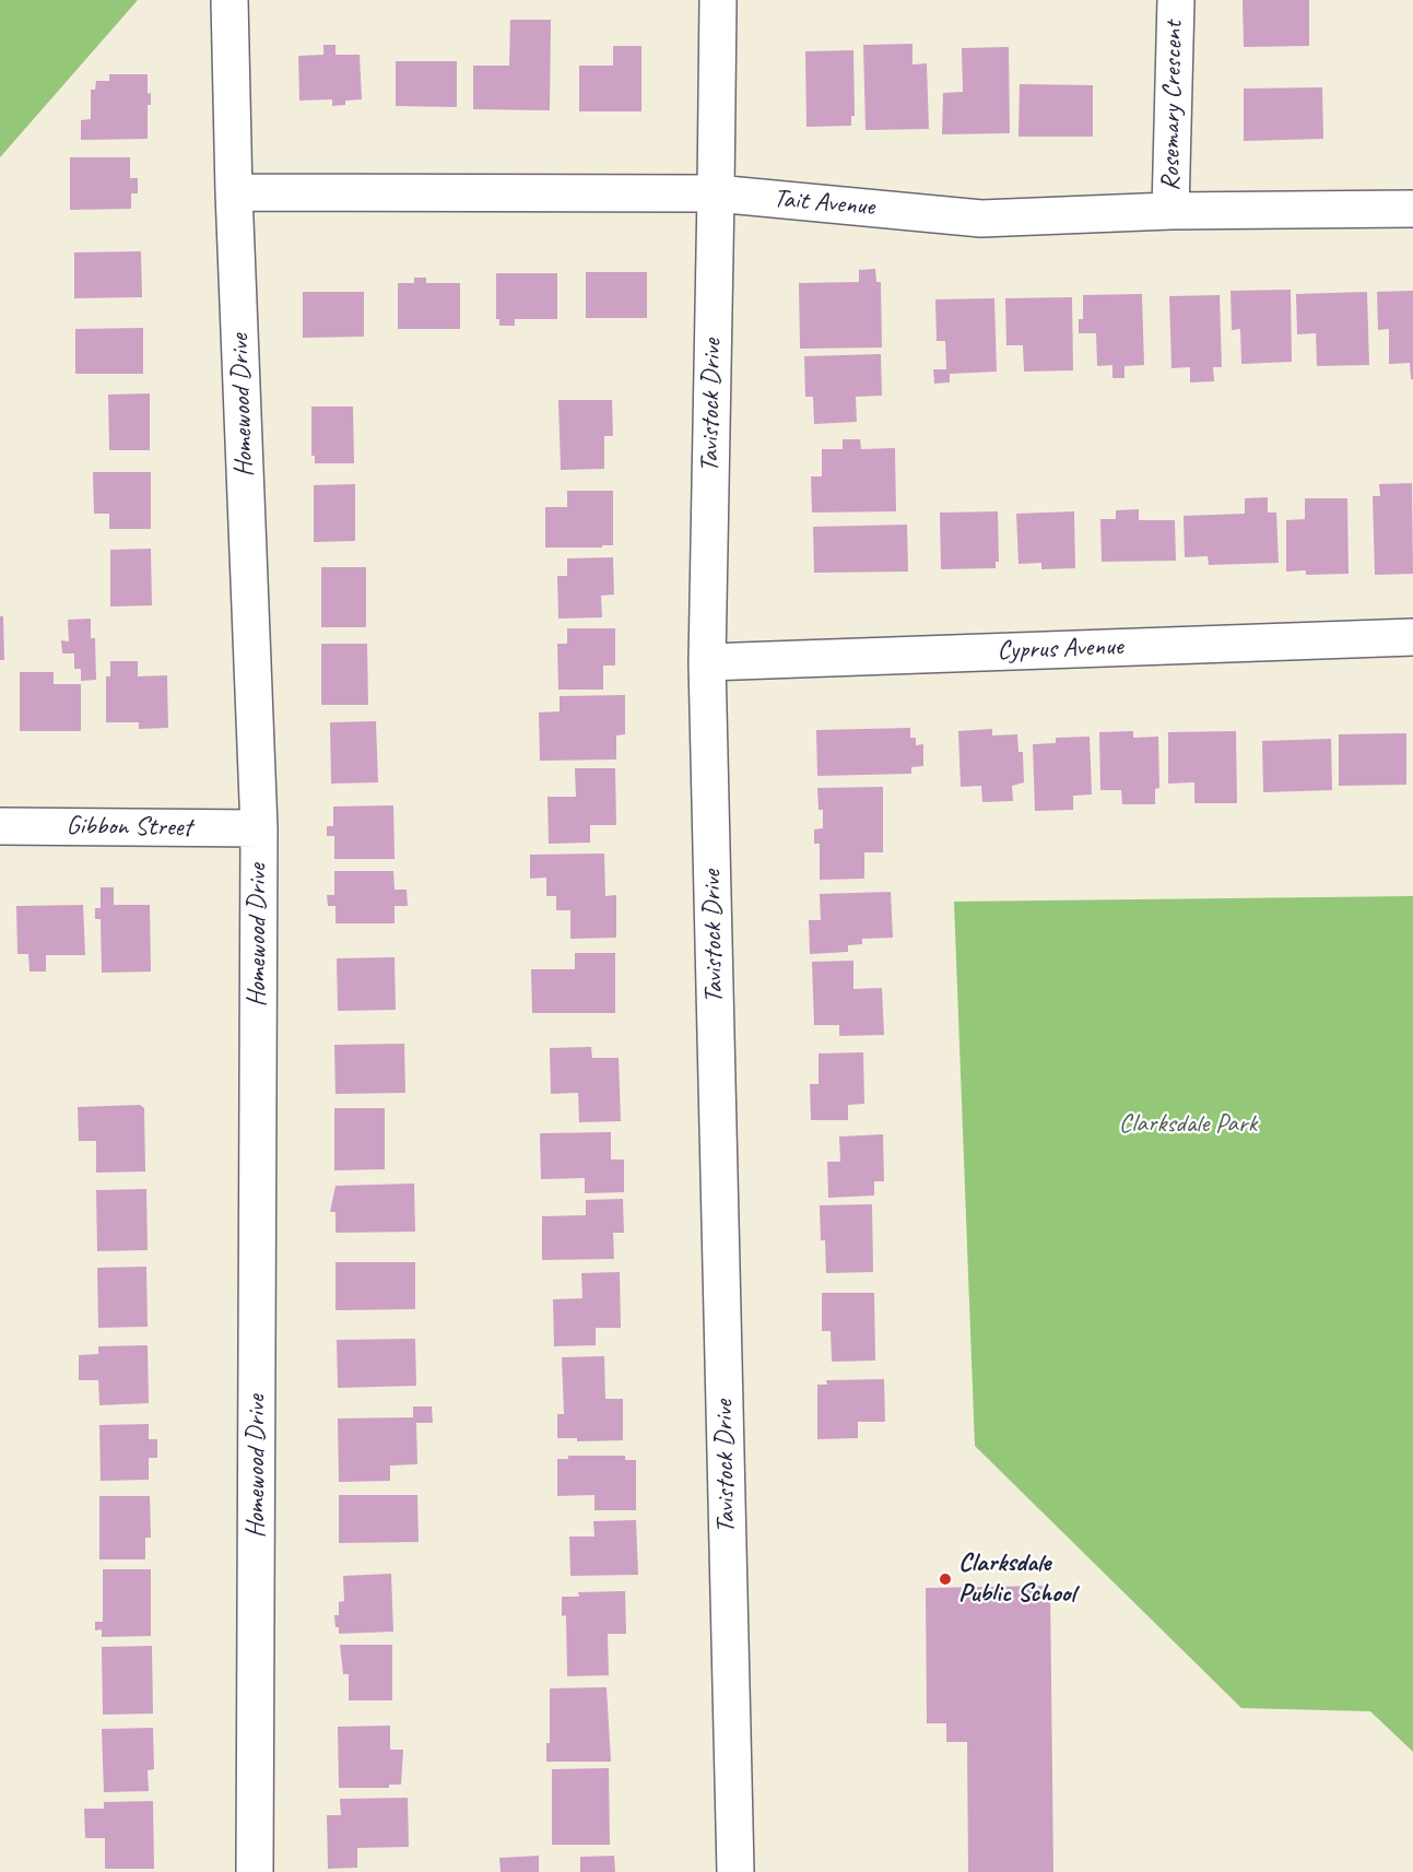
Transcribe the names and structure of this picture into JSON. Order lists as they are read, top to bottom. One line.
{"streets":{"street":["Rosemary Crescent","Tait Avenue","Homewood Drive","Tavistock Drive","Cyprus Avenue","Gibbon Street"]},"crossings":[["Rosemary Crescent","Tait Avenue"],["Tait Avenue","Homewood Drive"],["Tait Avenue","Tavistock Drive"],["Homewood Drive","Gibbon Street"],["Tavistock Drive","Cyprus Avenue"]],"parks":["Clarksdale Park"],"places":["Clarksdale Public School"]}
